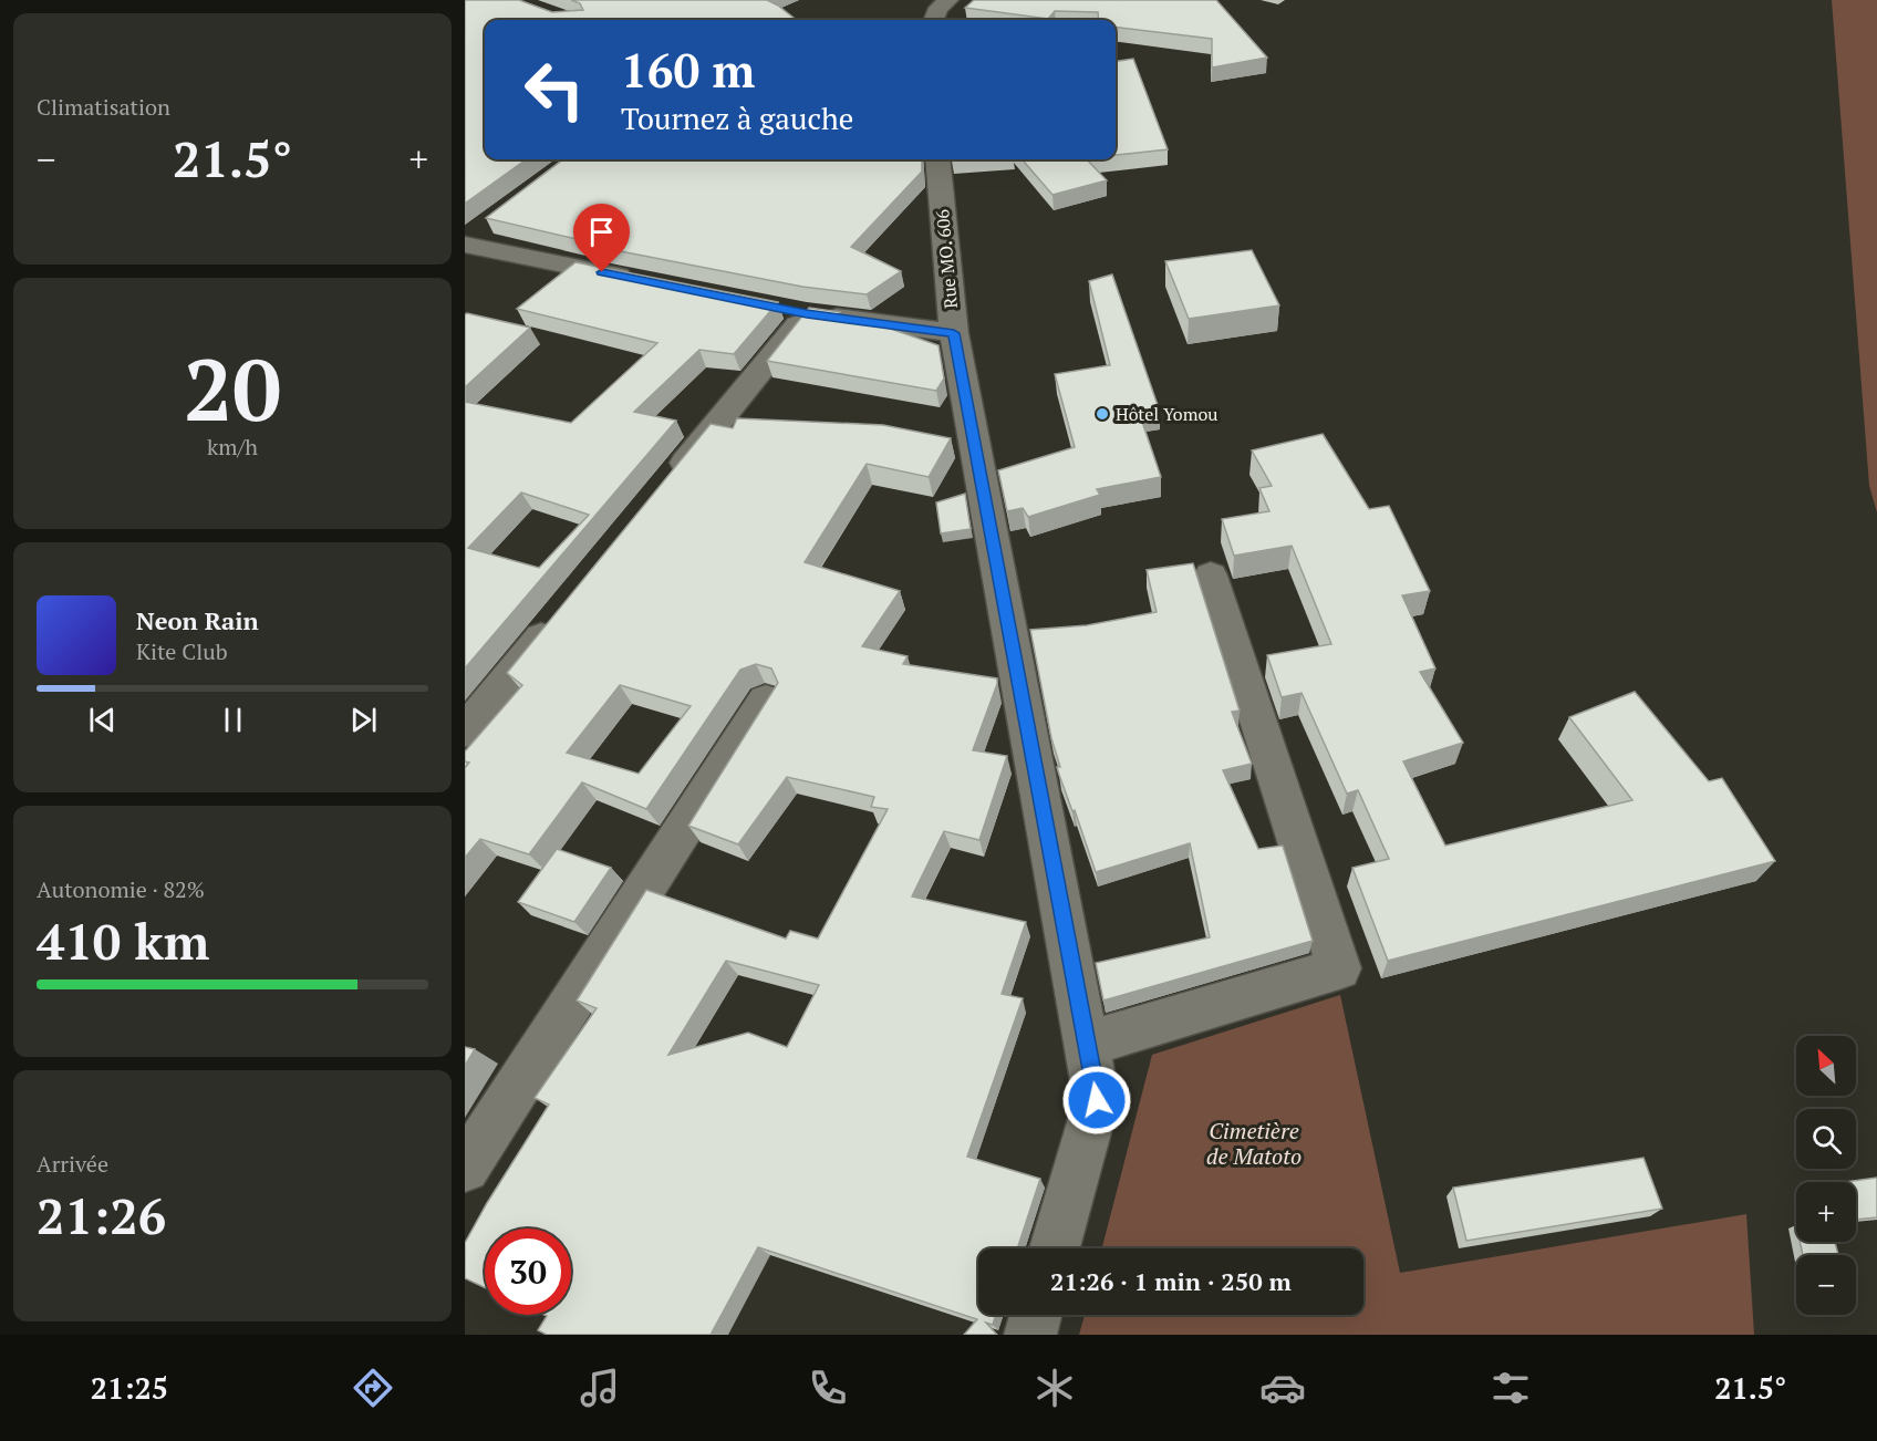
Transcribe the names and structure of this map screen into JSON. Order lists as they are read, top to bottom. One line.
{"streets":{"street":["Rue MO. 606"]},"parks":["Cimetière de Matoto"],"places":["Hôtel Yomou"],"north":"top left","page":{"tile":["Climatisation",["20","km/h"],["Autonomie · 82%","410 km"],["Arrivée","21:26"]],"turn":["160 m","Tournez à gauche"],"heat":["−","21.5°","+"],"song":["Neon Rain","Kite Club"],"map_buttons":["+","−"],"limit":"30","trip":"21:26 · 1 min · 250 m","tabs":["21:25","21.5°"]}}
